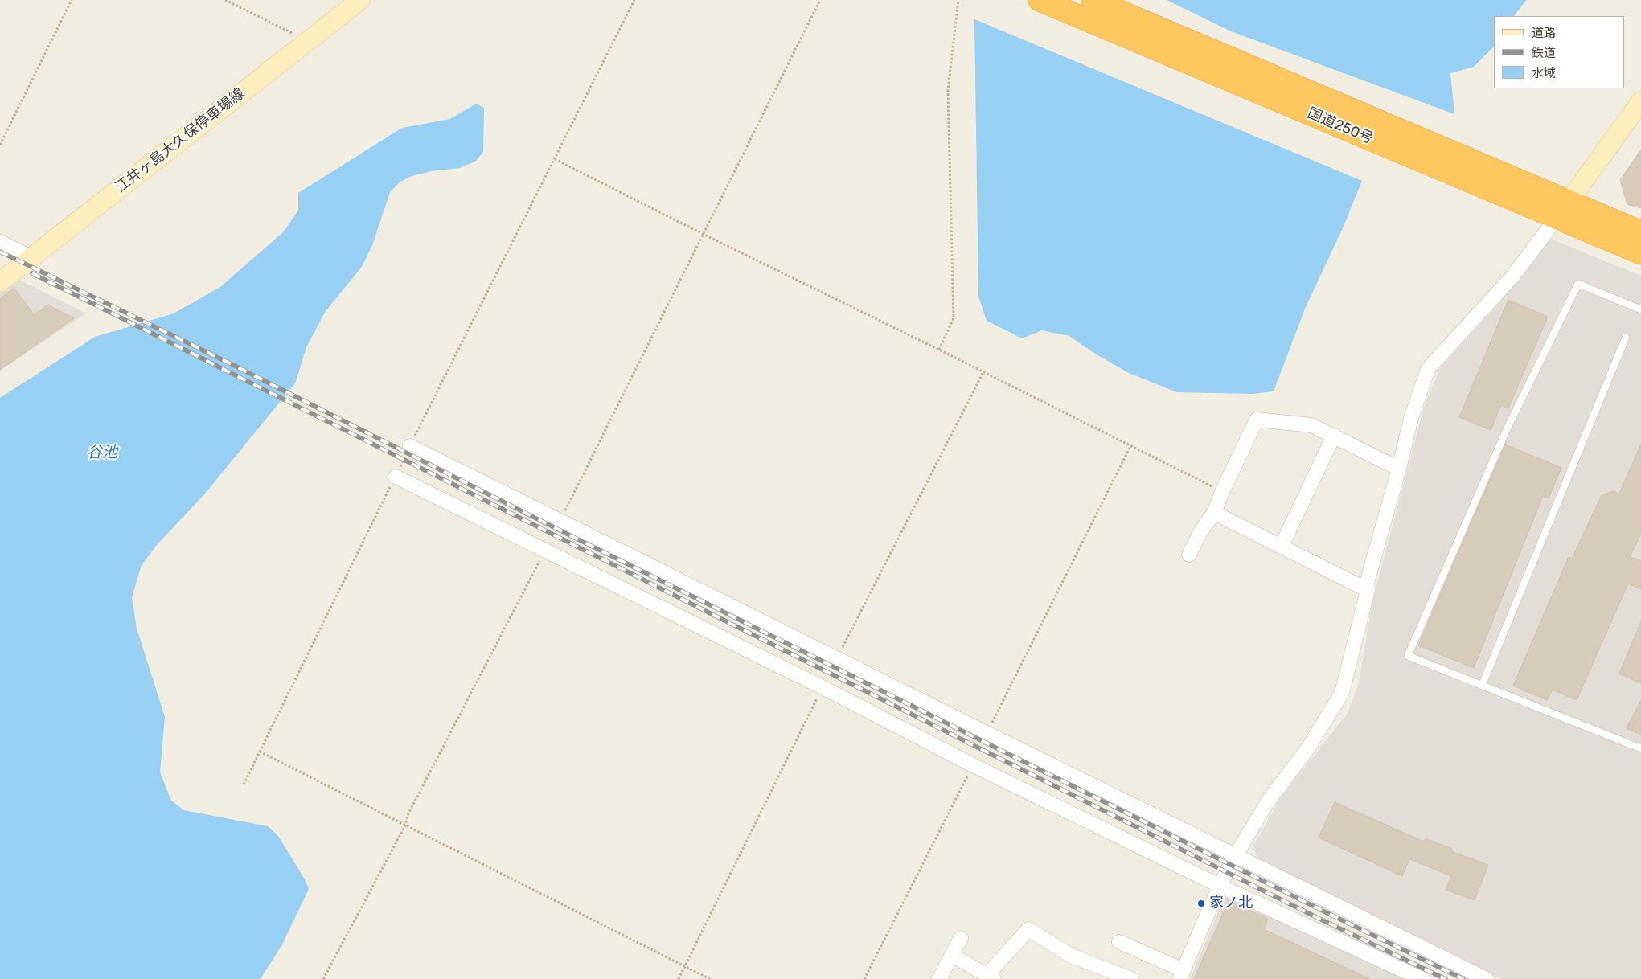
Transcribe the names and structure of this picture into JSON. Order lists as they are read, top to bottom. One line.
{"streets":{"highway":["国道250号"],"main road":["江井ヶ島大久保停車場線"]},"water":["谷池"],"places":["家ノ北"],"legend":["道路","鉄道","水域"]}
